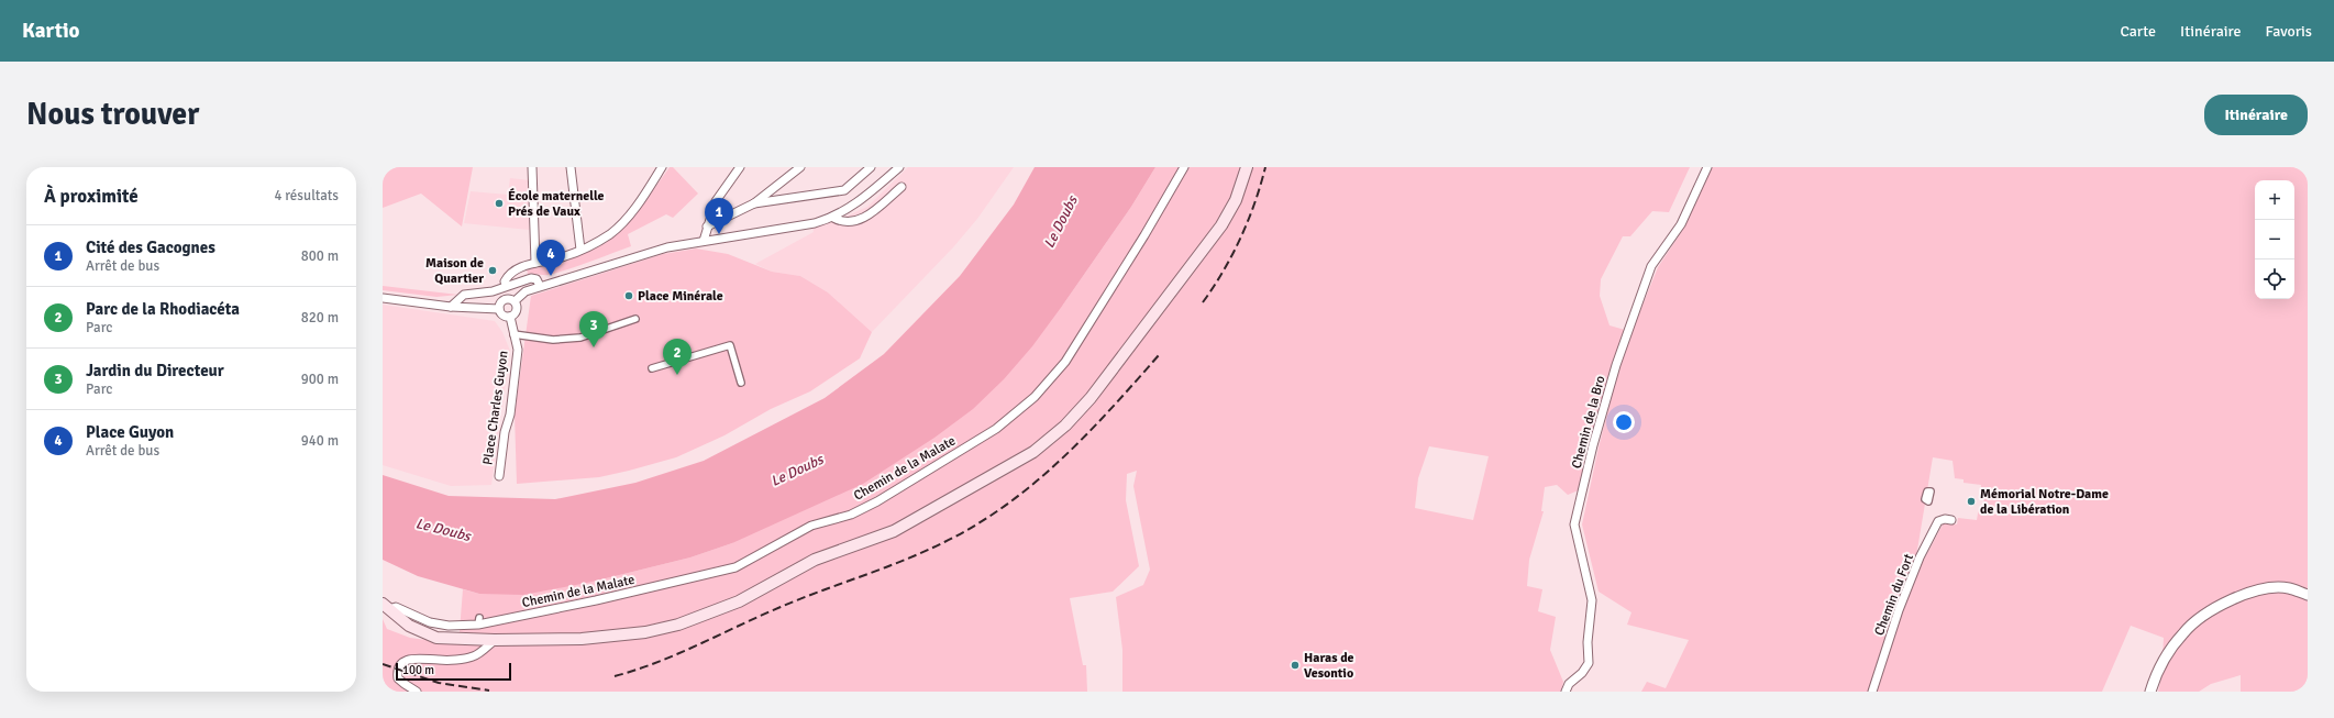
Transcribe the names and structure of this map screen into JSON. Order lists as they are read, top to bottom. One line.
{"streets":{"street":["Place Charles Guyon","Chemin de la Bro","Chemin de la Malate","Chemin du Fort"]},"water":["Le Doubs"],"places":["École maternelle Prés de Vaux","Maison de Quartier","Place Minérale","Mémorial Notre-Dame de la Libération","Haras de Vesontio"],"scale_bar":"100 m","page":{"header":"Kartio","nav":["Carte","Itinéraire","Favoris"],"buttons":"Itinéraire","title":"Nous trouver","heading":["À proximité","4 résultats"],"map_buttons":["+","−"],"pins":["1","4","3","2"],"list":[{"mark":"1","name":"Cité des Gacognes","note":"Arrêt de bus","value":"800 m"},{"mark":"2","name":"Parc de la Rhodiacéta","note":"Parc","value":"820 m"},{"mark":"3","name":"Jardin du Directeur","note":"Parc","value":"900 m"},{"mark":"4","name":"Place Guyon","note":"Arrêt de bus","value":"940 m"}],"scale":"100 m"}}
